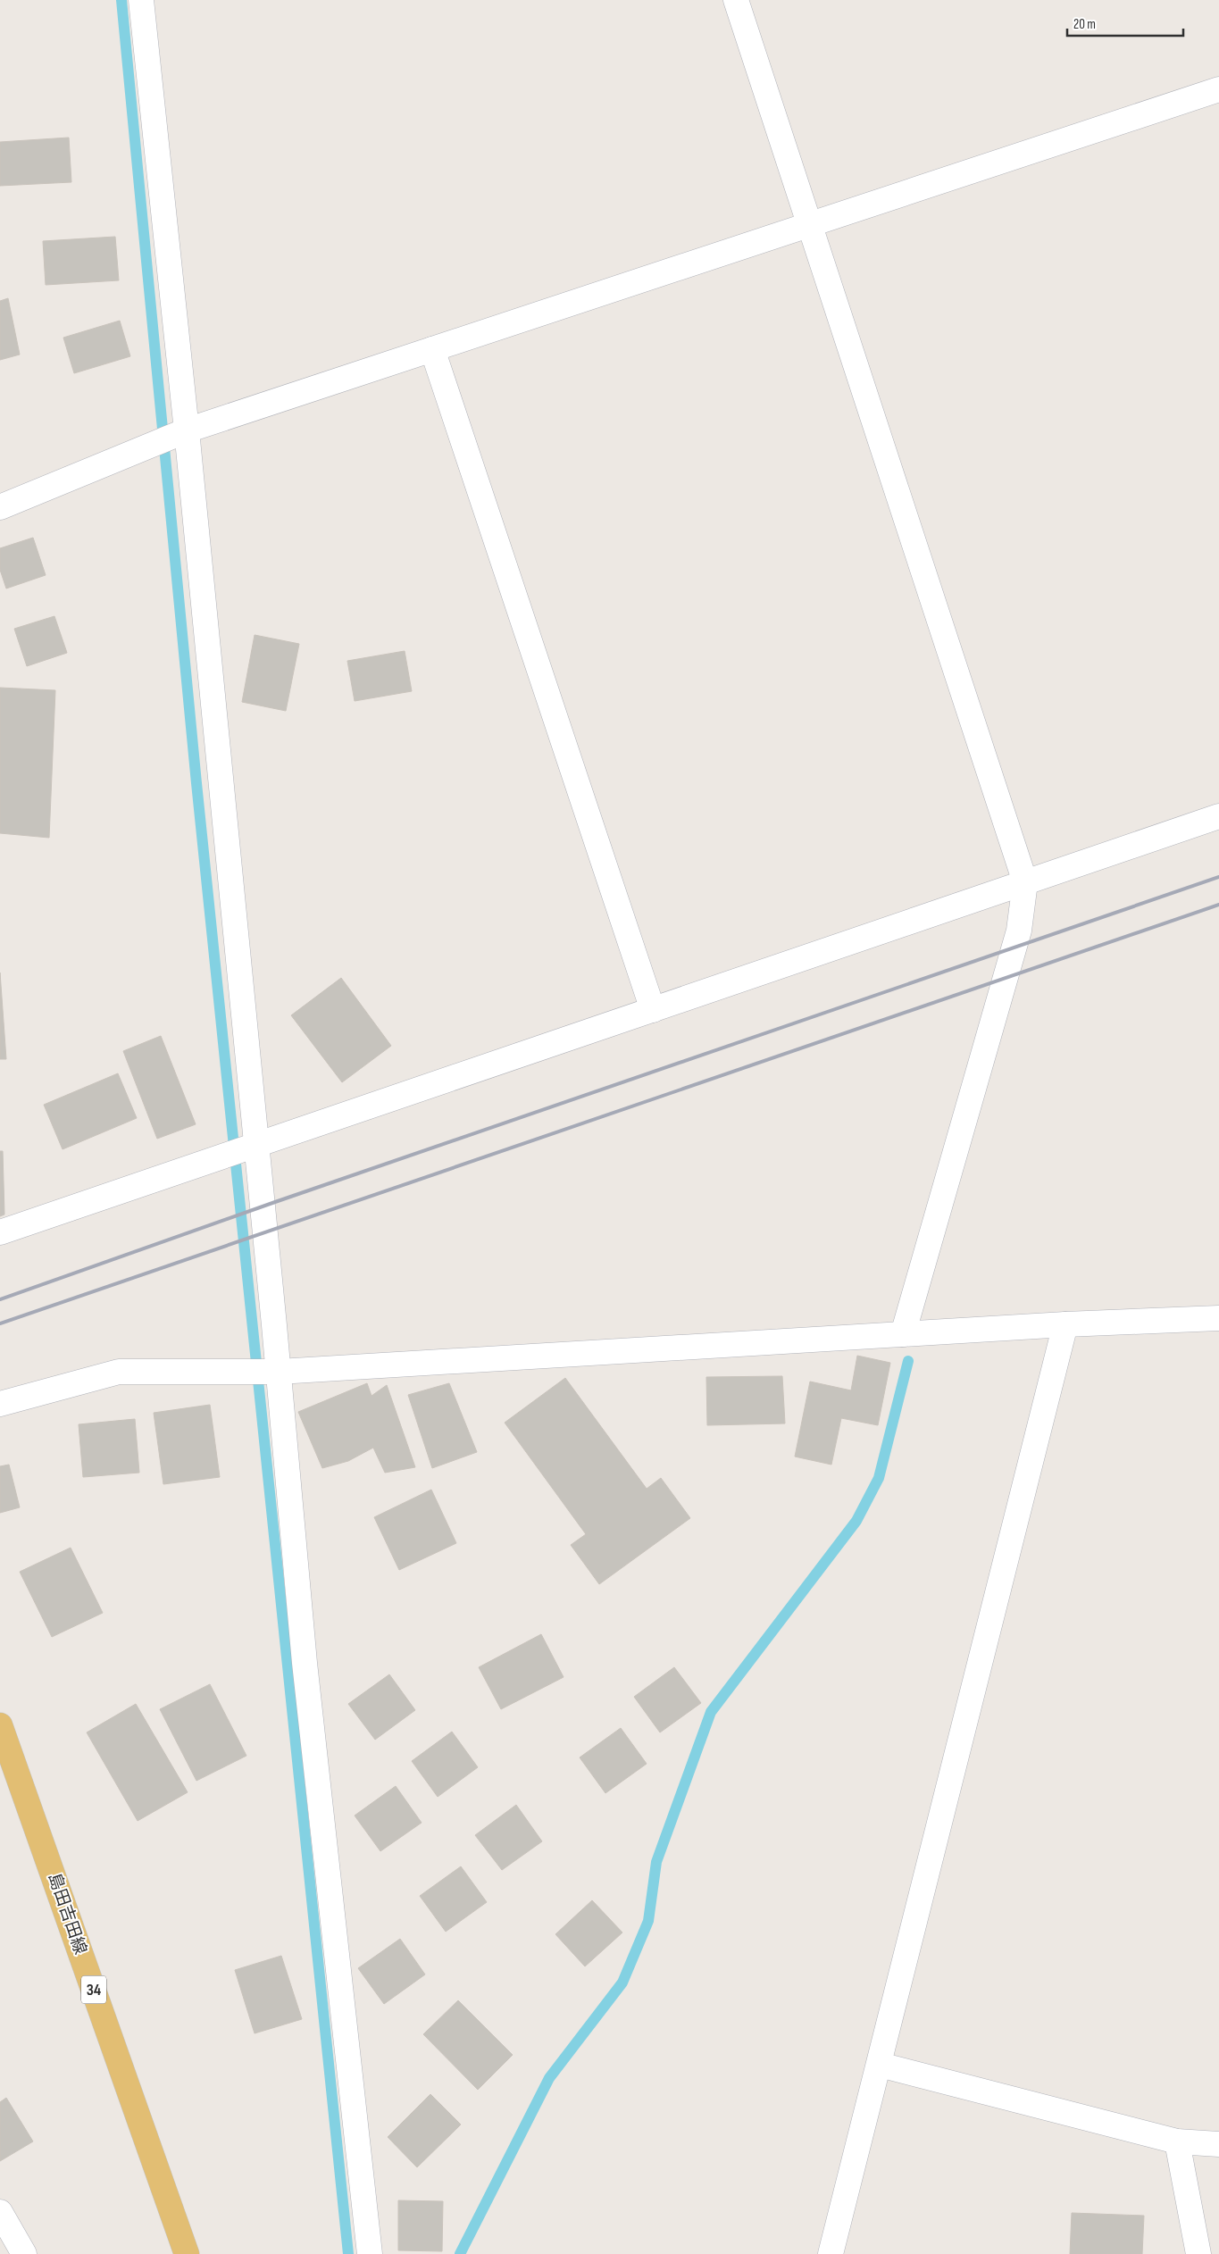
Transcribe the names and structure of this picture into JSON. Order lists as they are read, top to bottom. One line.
{"streets":{"main road":["島田吉田線","34"]},"scale_bar":"20 m"}
